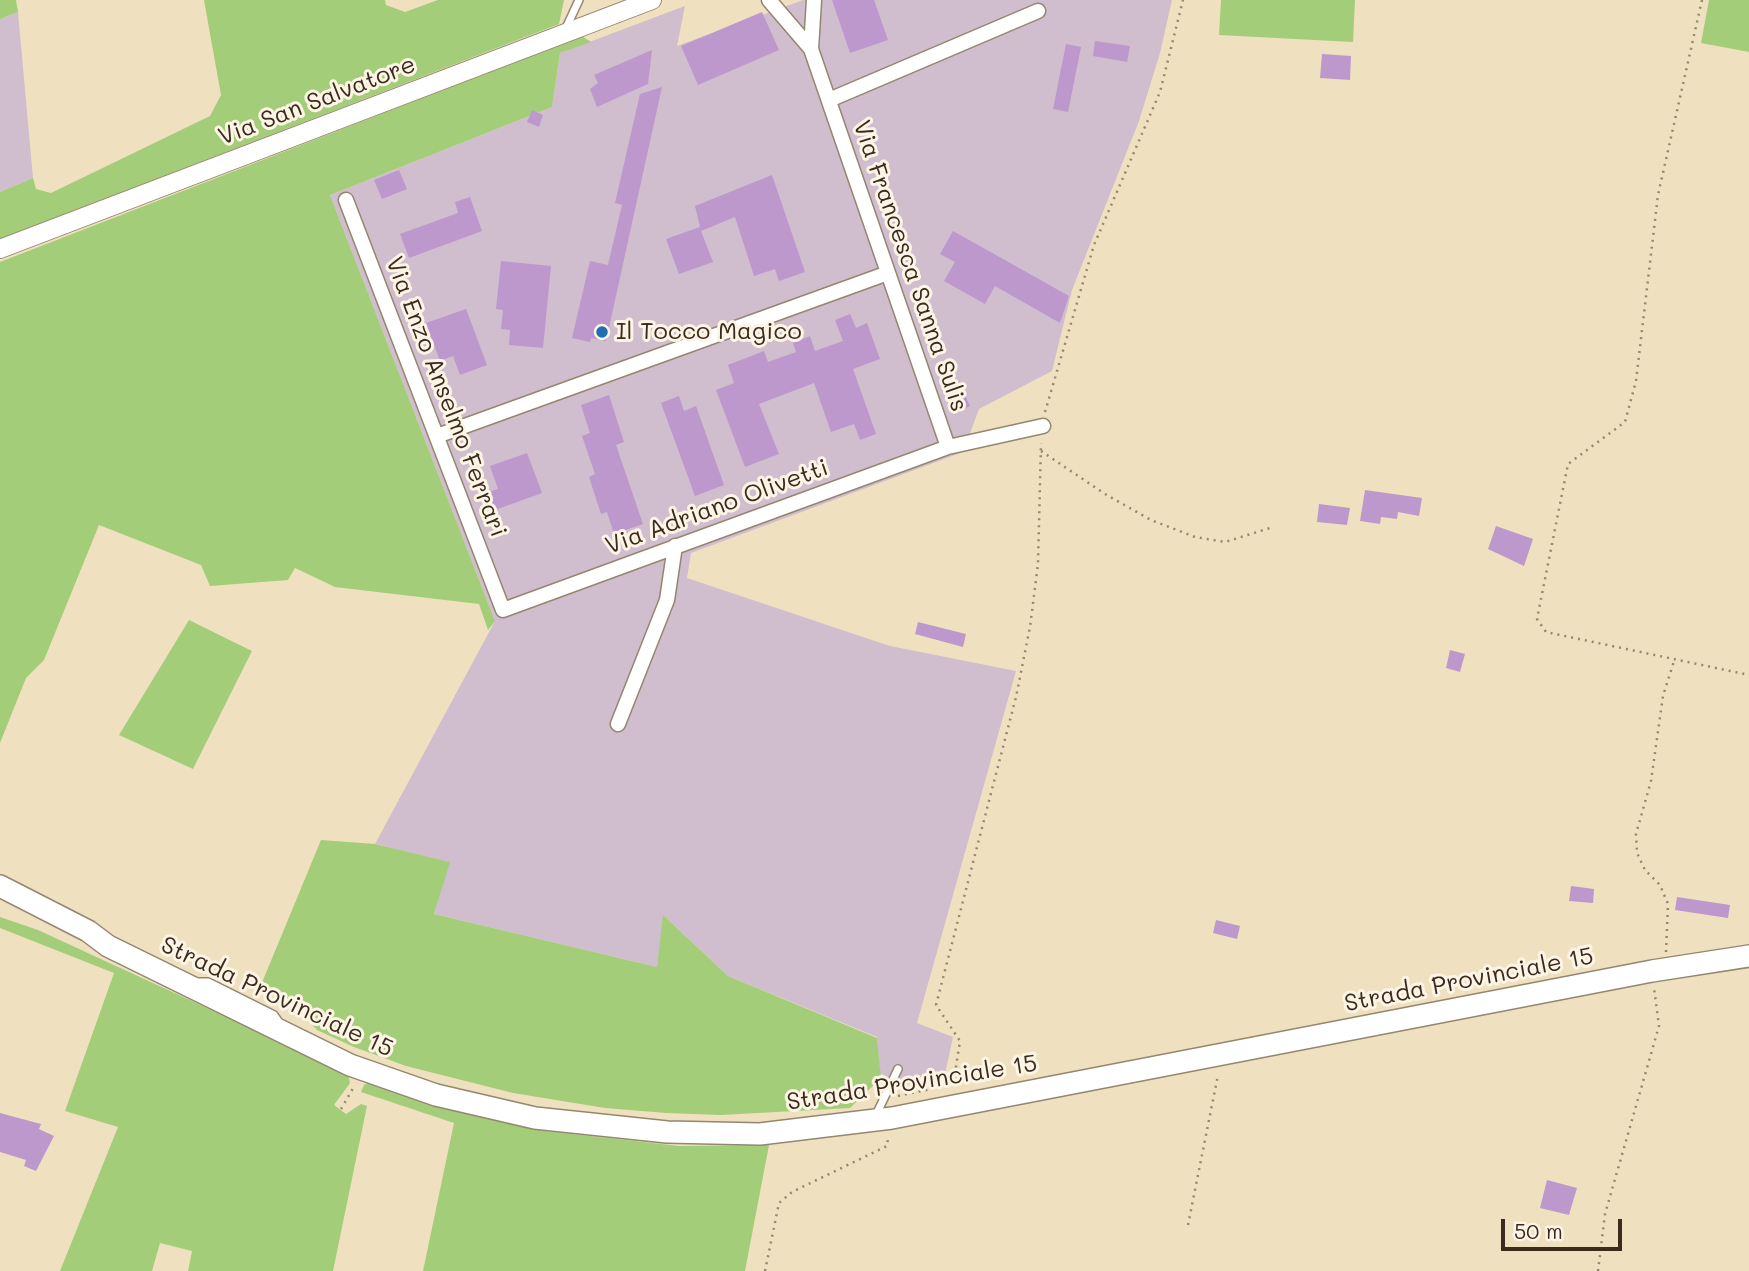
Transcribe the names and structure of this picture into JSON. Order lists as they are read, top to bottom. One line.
{"streets":{"main road":["Strada Provinciale 15"],"street":["Via San Salvatore","Via Francesca Sanna Sulis","Via Enzo Anselmo Ferrari","Via Adriano Olivetti"]},"crossings":[["Via Francesca Sanna Sulis","Via Adriano Olivetti"],["Via Enzo Anselmo Ferrari","Via Adriano Olivetti"]],"places":["Il Tocco Magico"],"scale_bar":"50 m"}
